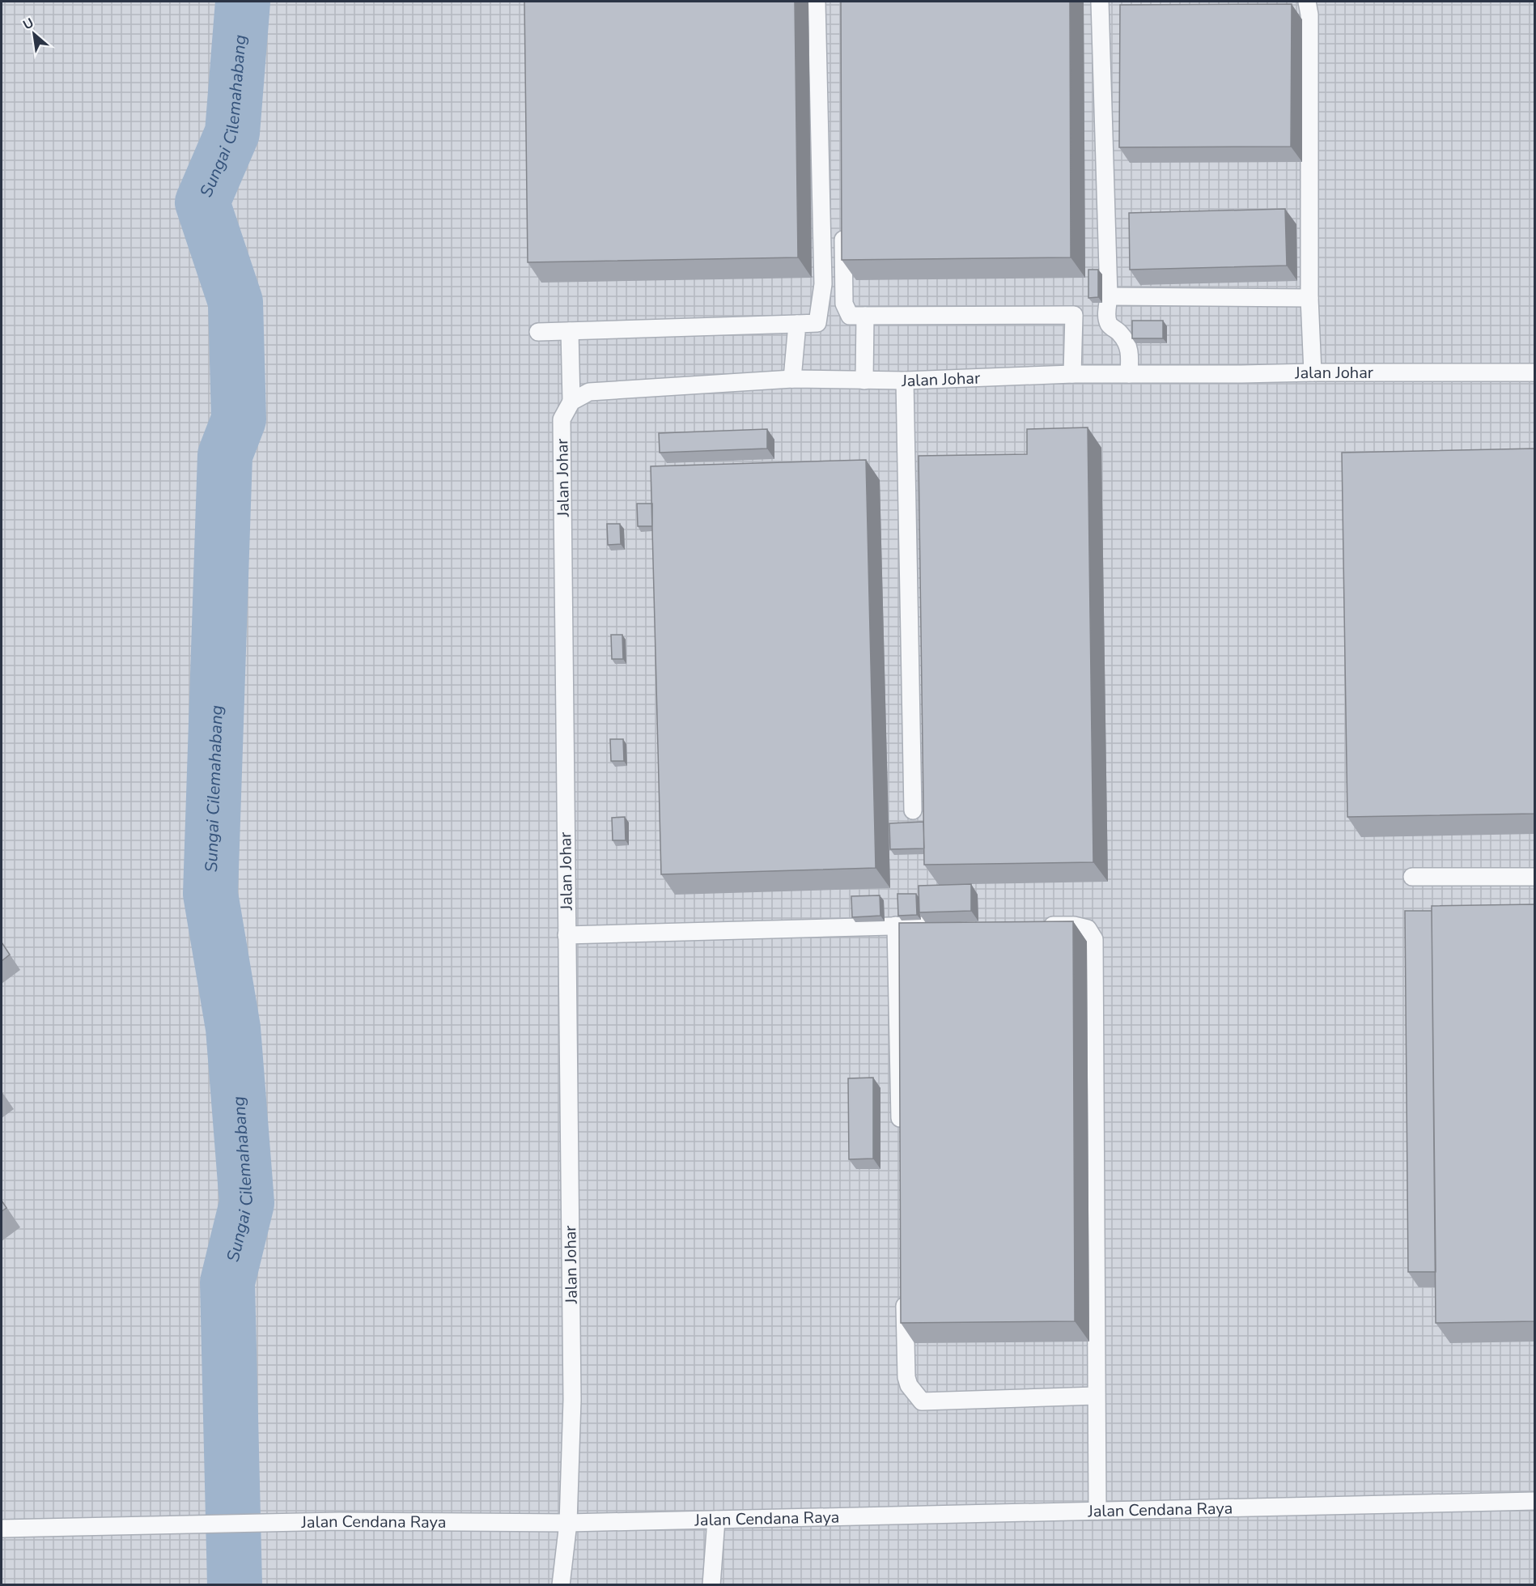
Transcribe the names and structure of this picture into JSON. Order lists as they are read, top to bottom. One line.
{"streets":{"lane":["Jalan Johar","Jalan Cendana Raya"]},"crossings":[["Jalan Johar","Jalan Cendana Raya"]],"water":["Sungai Cilemahabang"],"north":"top left"}
